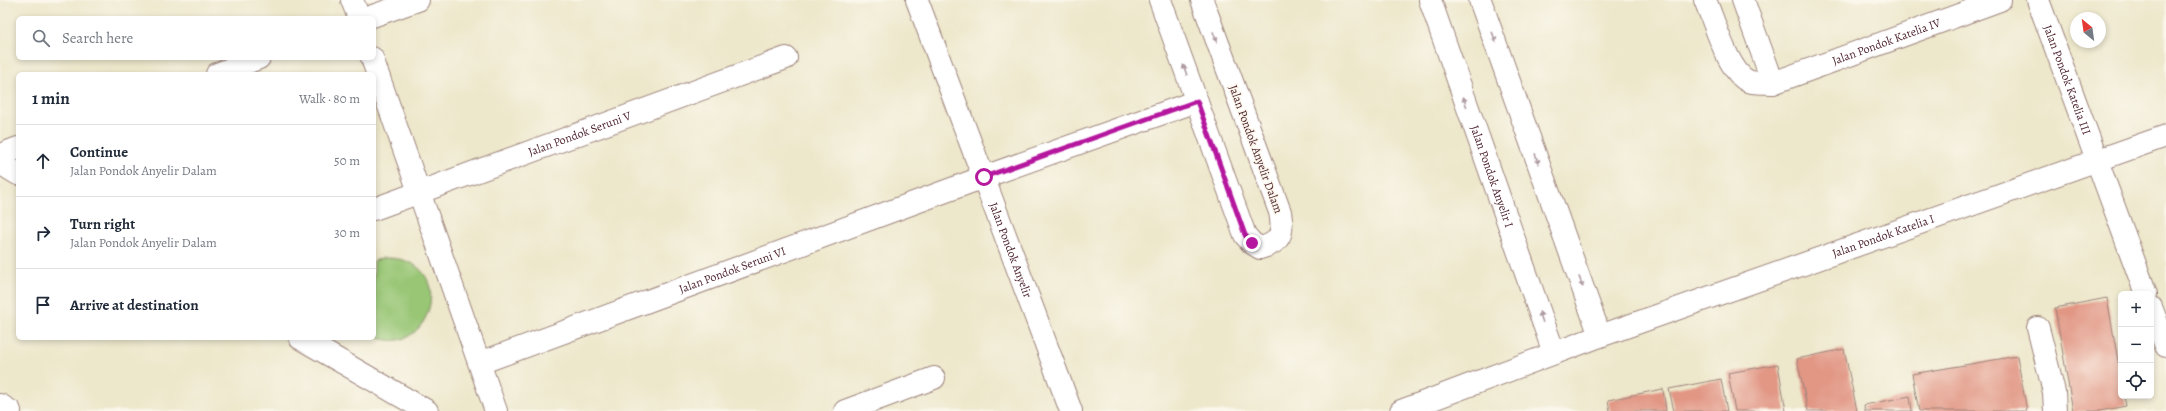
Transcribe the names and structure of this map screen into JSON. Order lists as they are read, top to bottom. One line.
{"streets":{"street":["Jalan Pondok Katelia IV","Jalan Pondok Katelia III","Jalan Pondok Seruni V","Jalan Pondok Anyelir Dalam","Jalan Pondok Anyelir I","Jalan Pondok Katelia I","Jalan Pondok Anyelir","Jalan Pondok Seruni VI"]},"crossings":[["Jalan Pondok Katelia III","Jalan Pondok Katelia I"],["Jalan Pondok Anyelir I","Jalan Pondok Katelia I"],["Jalan Pondok Anyelir","Jalan Pondok Seruni VI"]],"north":"top left","page":{"search":"Search here","heading":["1 min","Walk · 80 m"],"list":[["Continue","Jalan Pondok Anyelir Dalam","50 m"],["Turn right","Jalan Pondok Anyelir Dalam","30 m"],"Arrive at destination"],"map_buttons":["+","−"]}}
